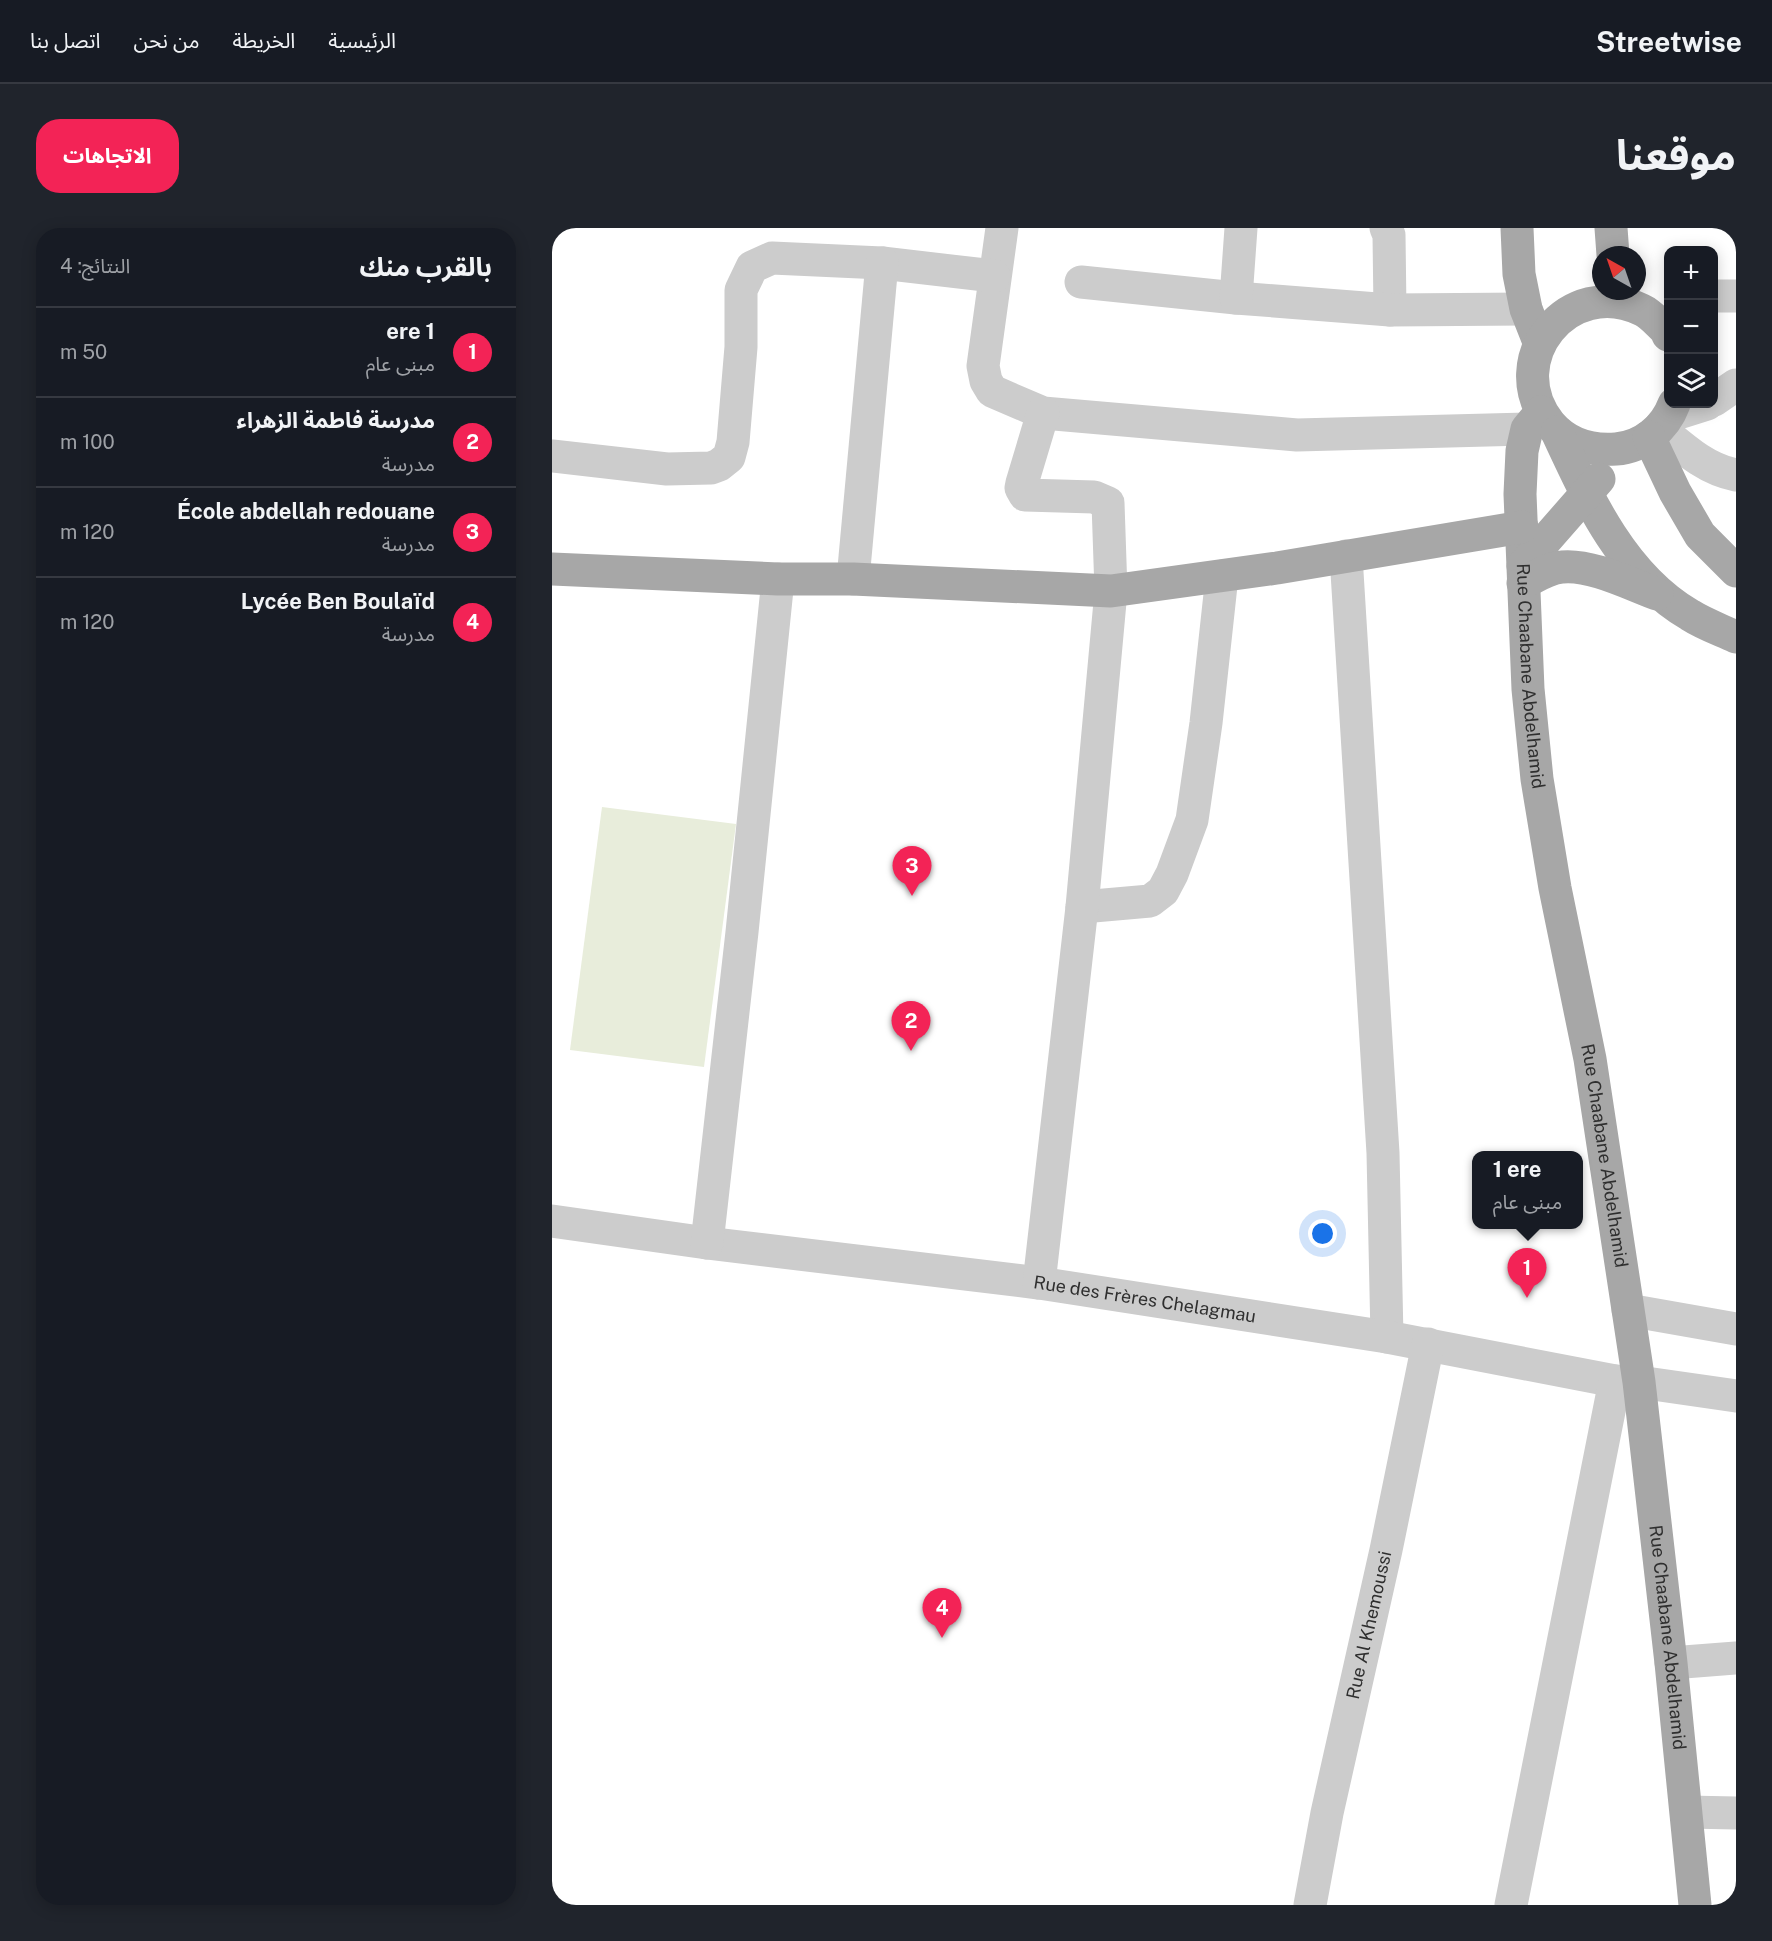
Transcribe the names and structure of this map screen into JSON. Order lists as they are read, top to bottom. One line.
{"streets":{"main road":["Rue Chaabane Abdelhamid"],"street":["Rue des Frères Chelagmau","Rue Al Khemoussi"]},"crossings":[["Rue Chaabane Abdelhamid","Rue des Frères Chelagmau"],["Rue des Frères Chelagmau","Rue Al Khemoussi"]],"north":"top left","page":{"header":"Streetwise","nav":["الرئيسية","الخريطة","من نحن","اتصل بنا"],"title":"موقعنا","buttons":"الاتجاهات","heading":["بالقرب منك","النتائج: 4"],"map_buttons":["+","−"],"list":[{"mark":"1","name":"1 ere","note":"مبنى عام","value":"50 m"},{"mark":"2","name":"مدرسة فاطمة الزهراء","note":"مدرسة","value":"100 m"},{"mark":"3","name":"École abdellah redouane","note":"مدرسة","value":"120 m"},{"mark":"4","name":"Lycée Ben Boulaïd","note":"مدرسة","value":"120 m"}],"pins":["3","2","1","4"],"popup":["1 ere","مبنى عام"]}}
